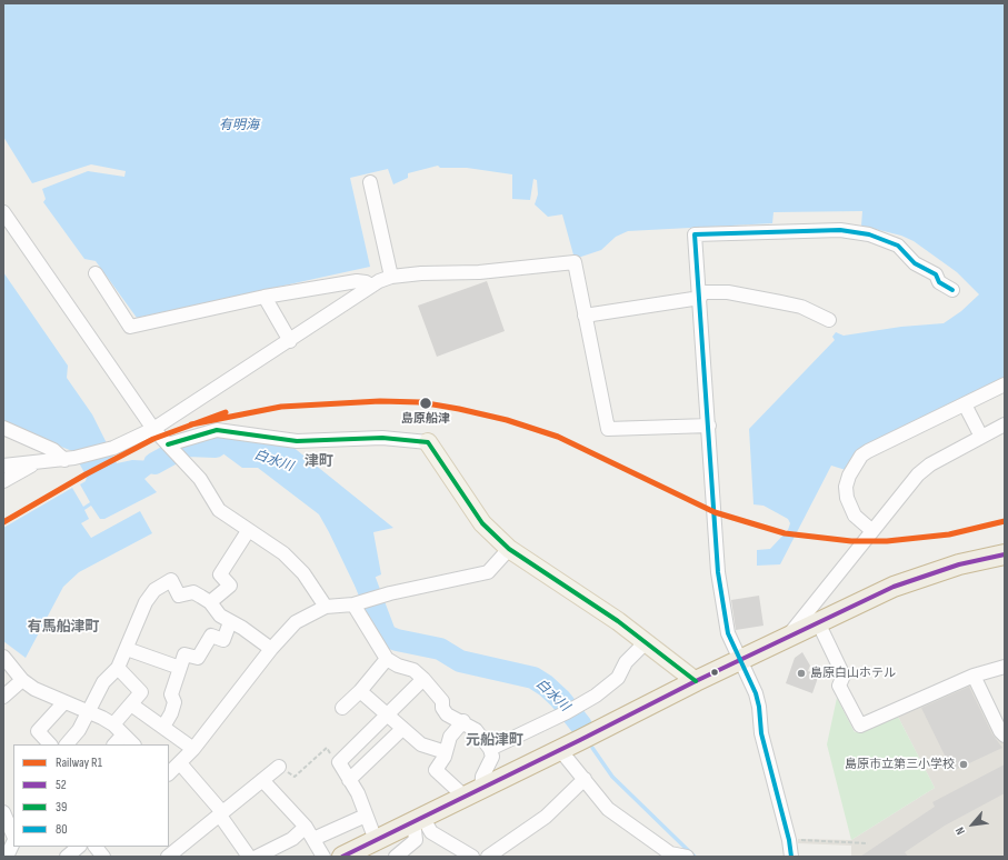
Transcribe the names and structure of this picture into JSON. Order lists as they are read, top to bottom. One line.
{"districts":["津町","有馬船津町","元船津町"],"water":["有明海","白水川"],"places":["島原船津","島原白山ホテル","島原市立第三小学校"],"lines":["transit line 80","rail line R1","transit line 39","transit line 52"],"legend":["Railway R1","52","39","80"],"north":"bottom left"}
